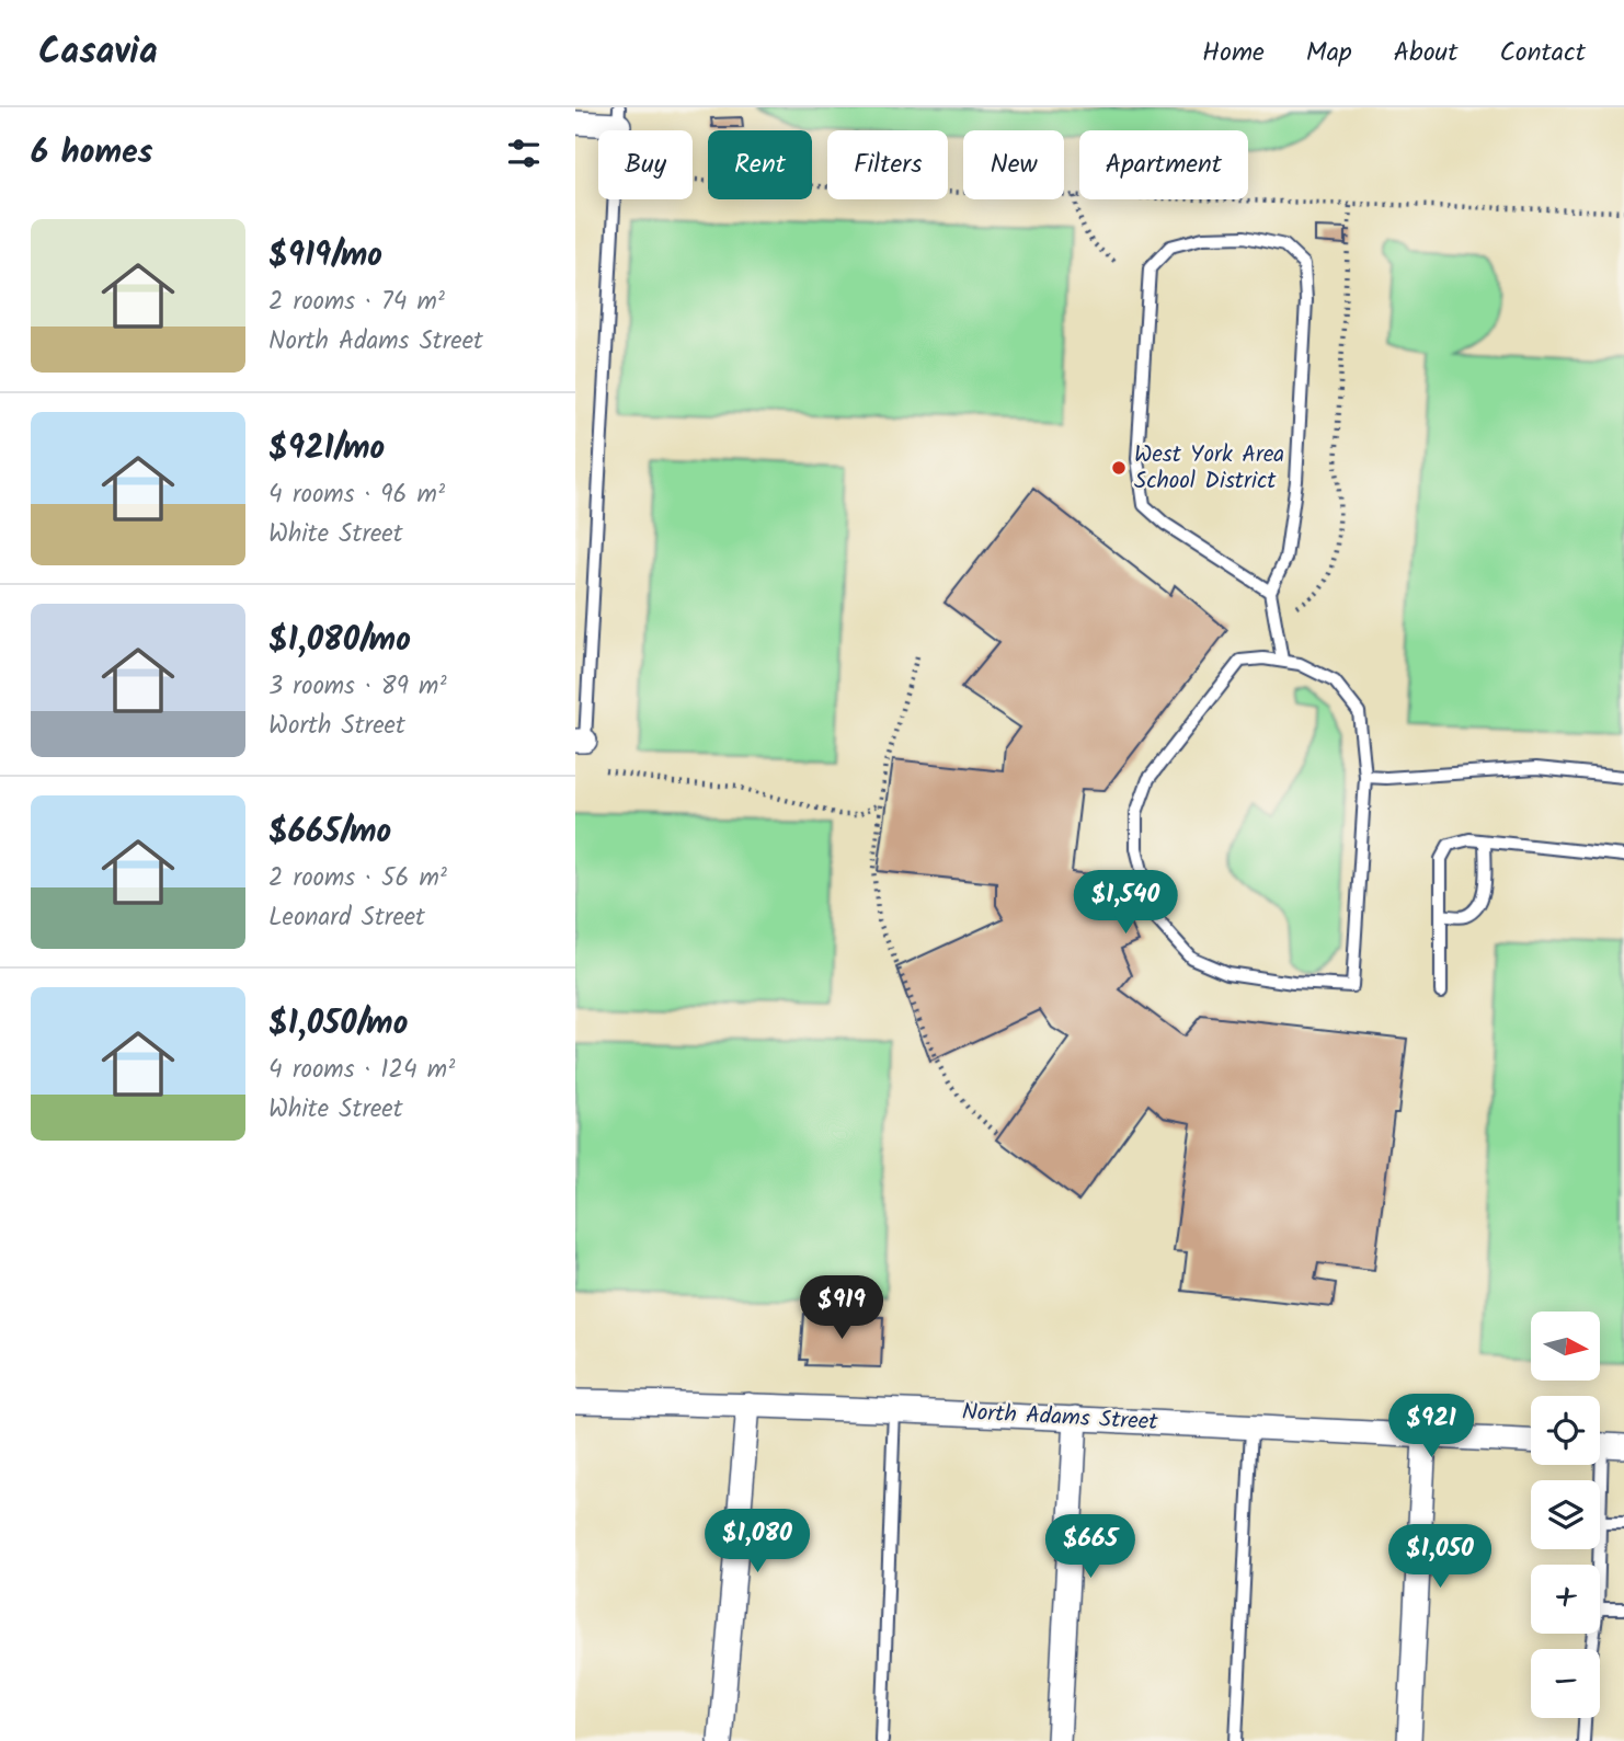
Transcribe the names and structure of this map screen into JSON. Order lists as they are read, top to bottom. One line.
{"streets":{"street":["North Adams Street"]},"places":["West York Area School District"],"north":"right","page":{"header":"Casavia","nav":["Home","Map","About","Contact"],"heading":"6 homes","chip":["Buy","Rent","Filters","New","Apartment"],"list":[{"name":"$919/mo","note":"2 rooms · 74 m² · North Adams Street"},{"name":"$921/mo","note":"4 rooms · 96 m² · White Street"},{"name":"$1,080/mo","note":"3 rooms · 89 m² · Worth Street"},{"name":"$665/mo","note":"2 rooms · 56 m² · Leonard Street"},{"name":"$1,050/mo","note":"4 rooms · 124 m² · White Street"}],"price":["$1,540","$919","$921","$1,080","$665","$1,050"],"map_buttons":["+","−"]}}
